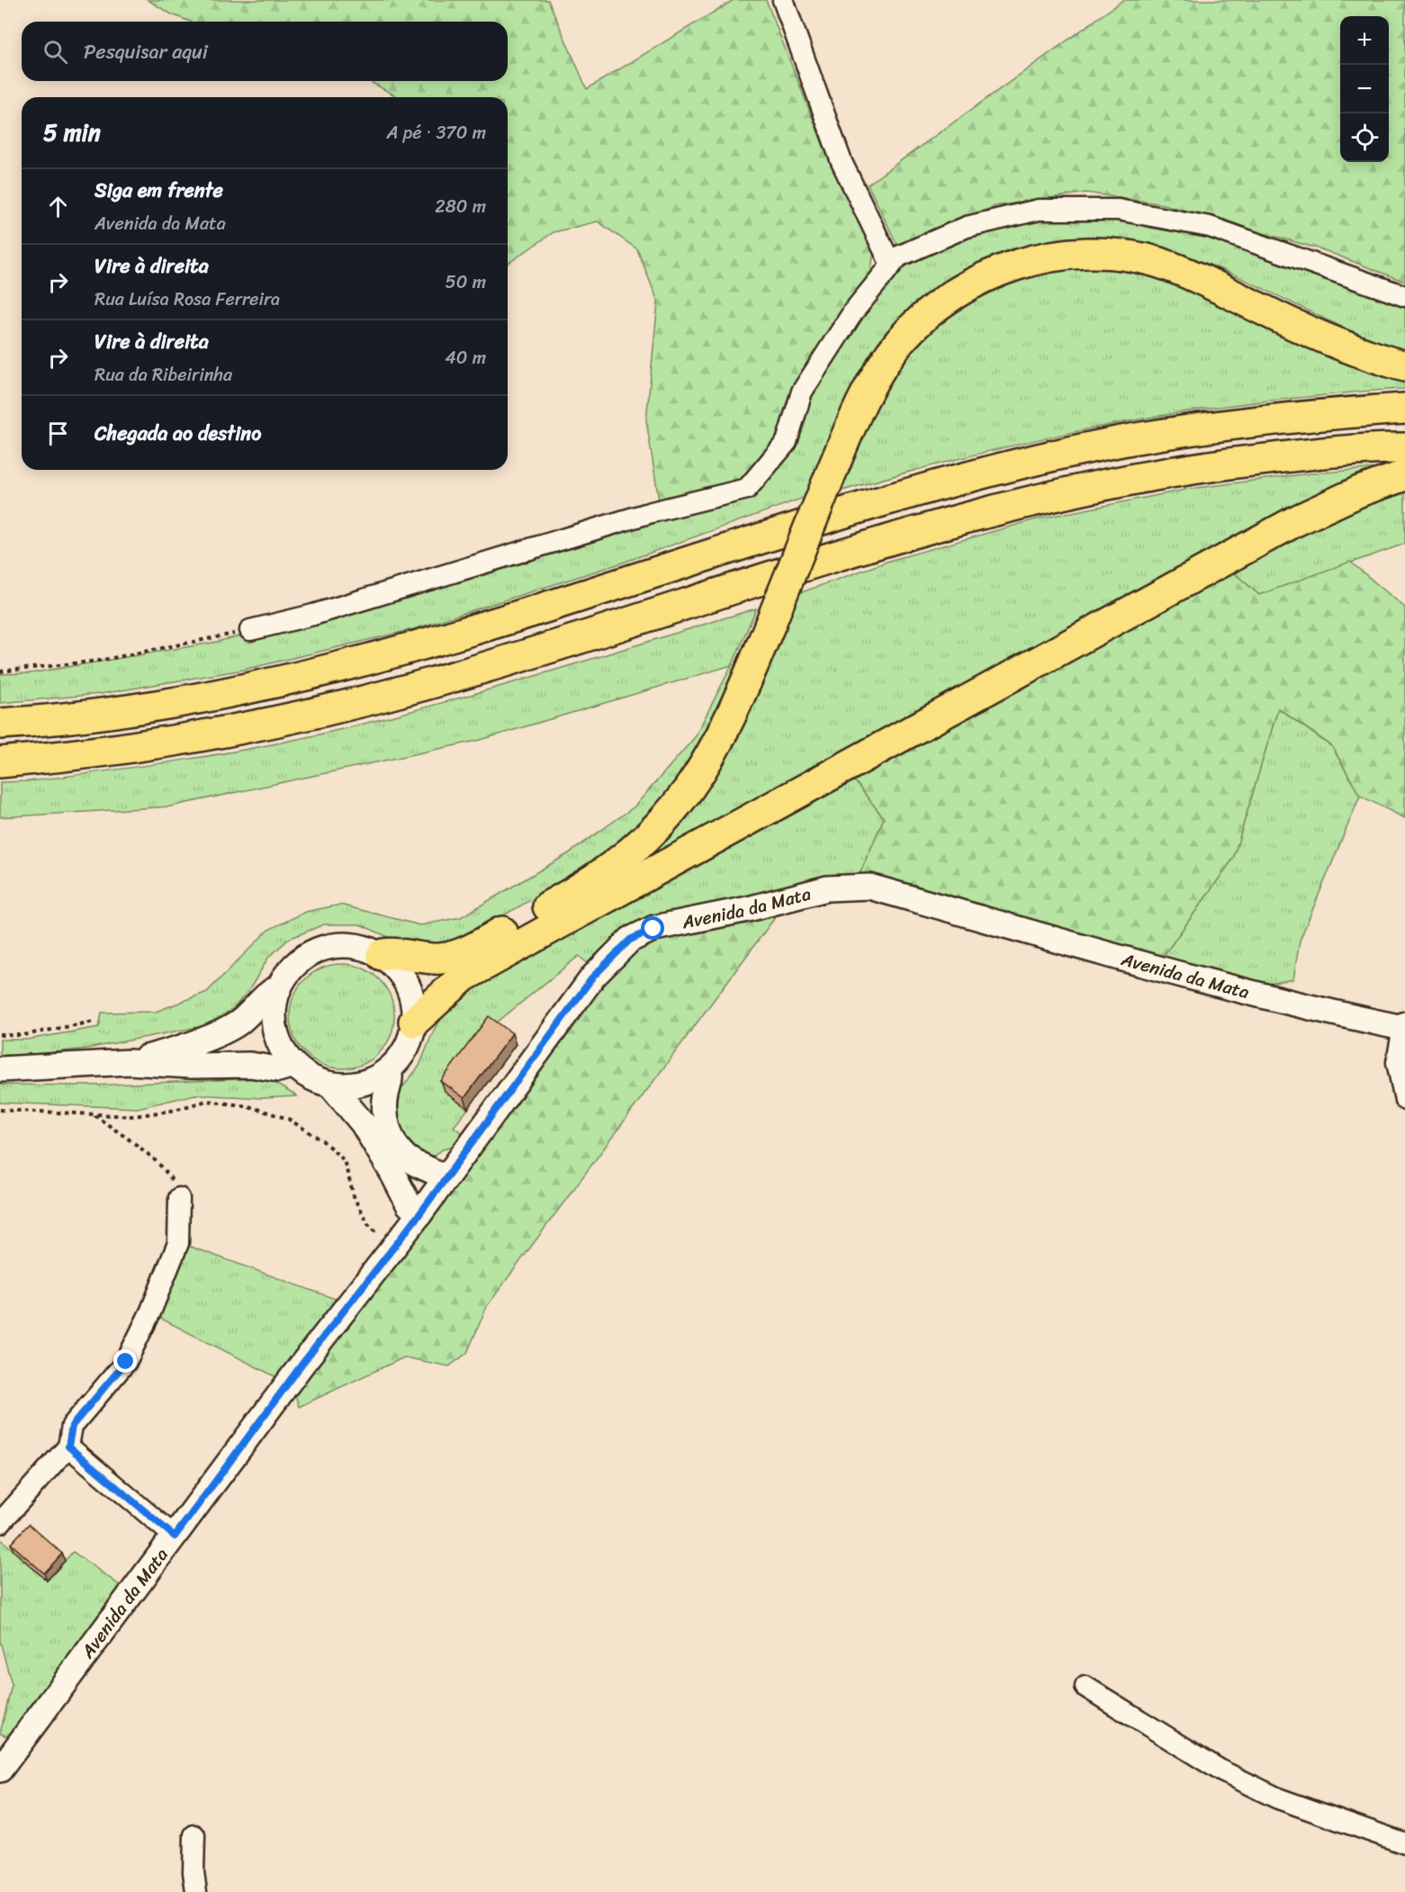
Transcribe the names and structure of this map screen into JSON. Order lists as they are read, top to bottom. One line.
{"streets":{"street":["Avenida da Mata"]},"page":{"map_buttons":["+","−"],"search":"Pesquisar aqui","heading":["5 min","A pé · 370 m"],"list":[["Siga em frente","Avenida da Mata","280 m"],["Vire à direita","Rua Luísa Rosa Ferreira","50 m"],["Vire à direita","Rua da Ribeirinha","40 m"],"Chegada ao destino"]}}
